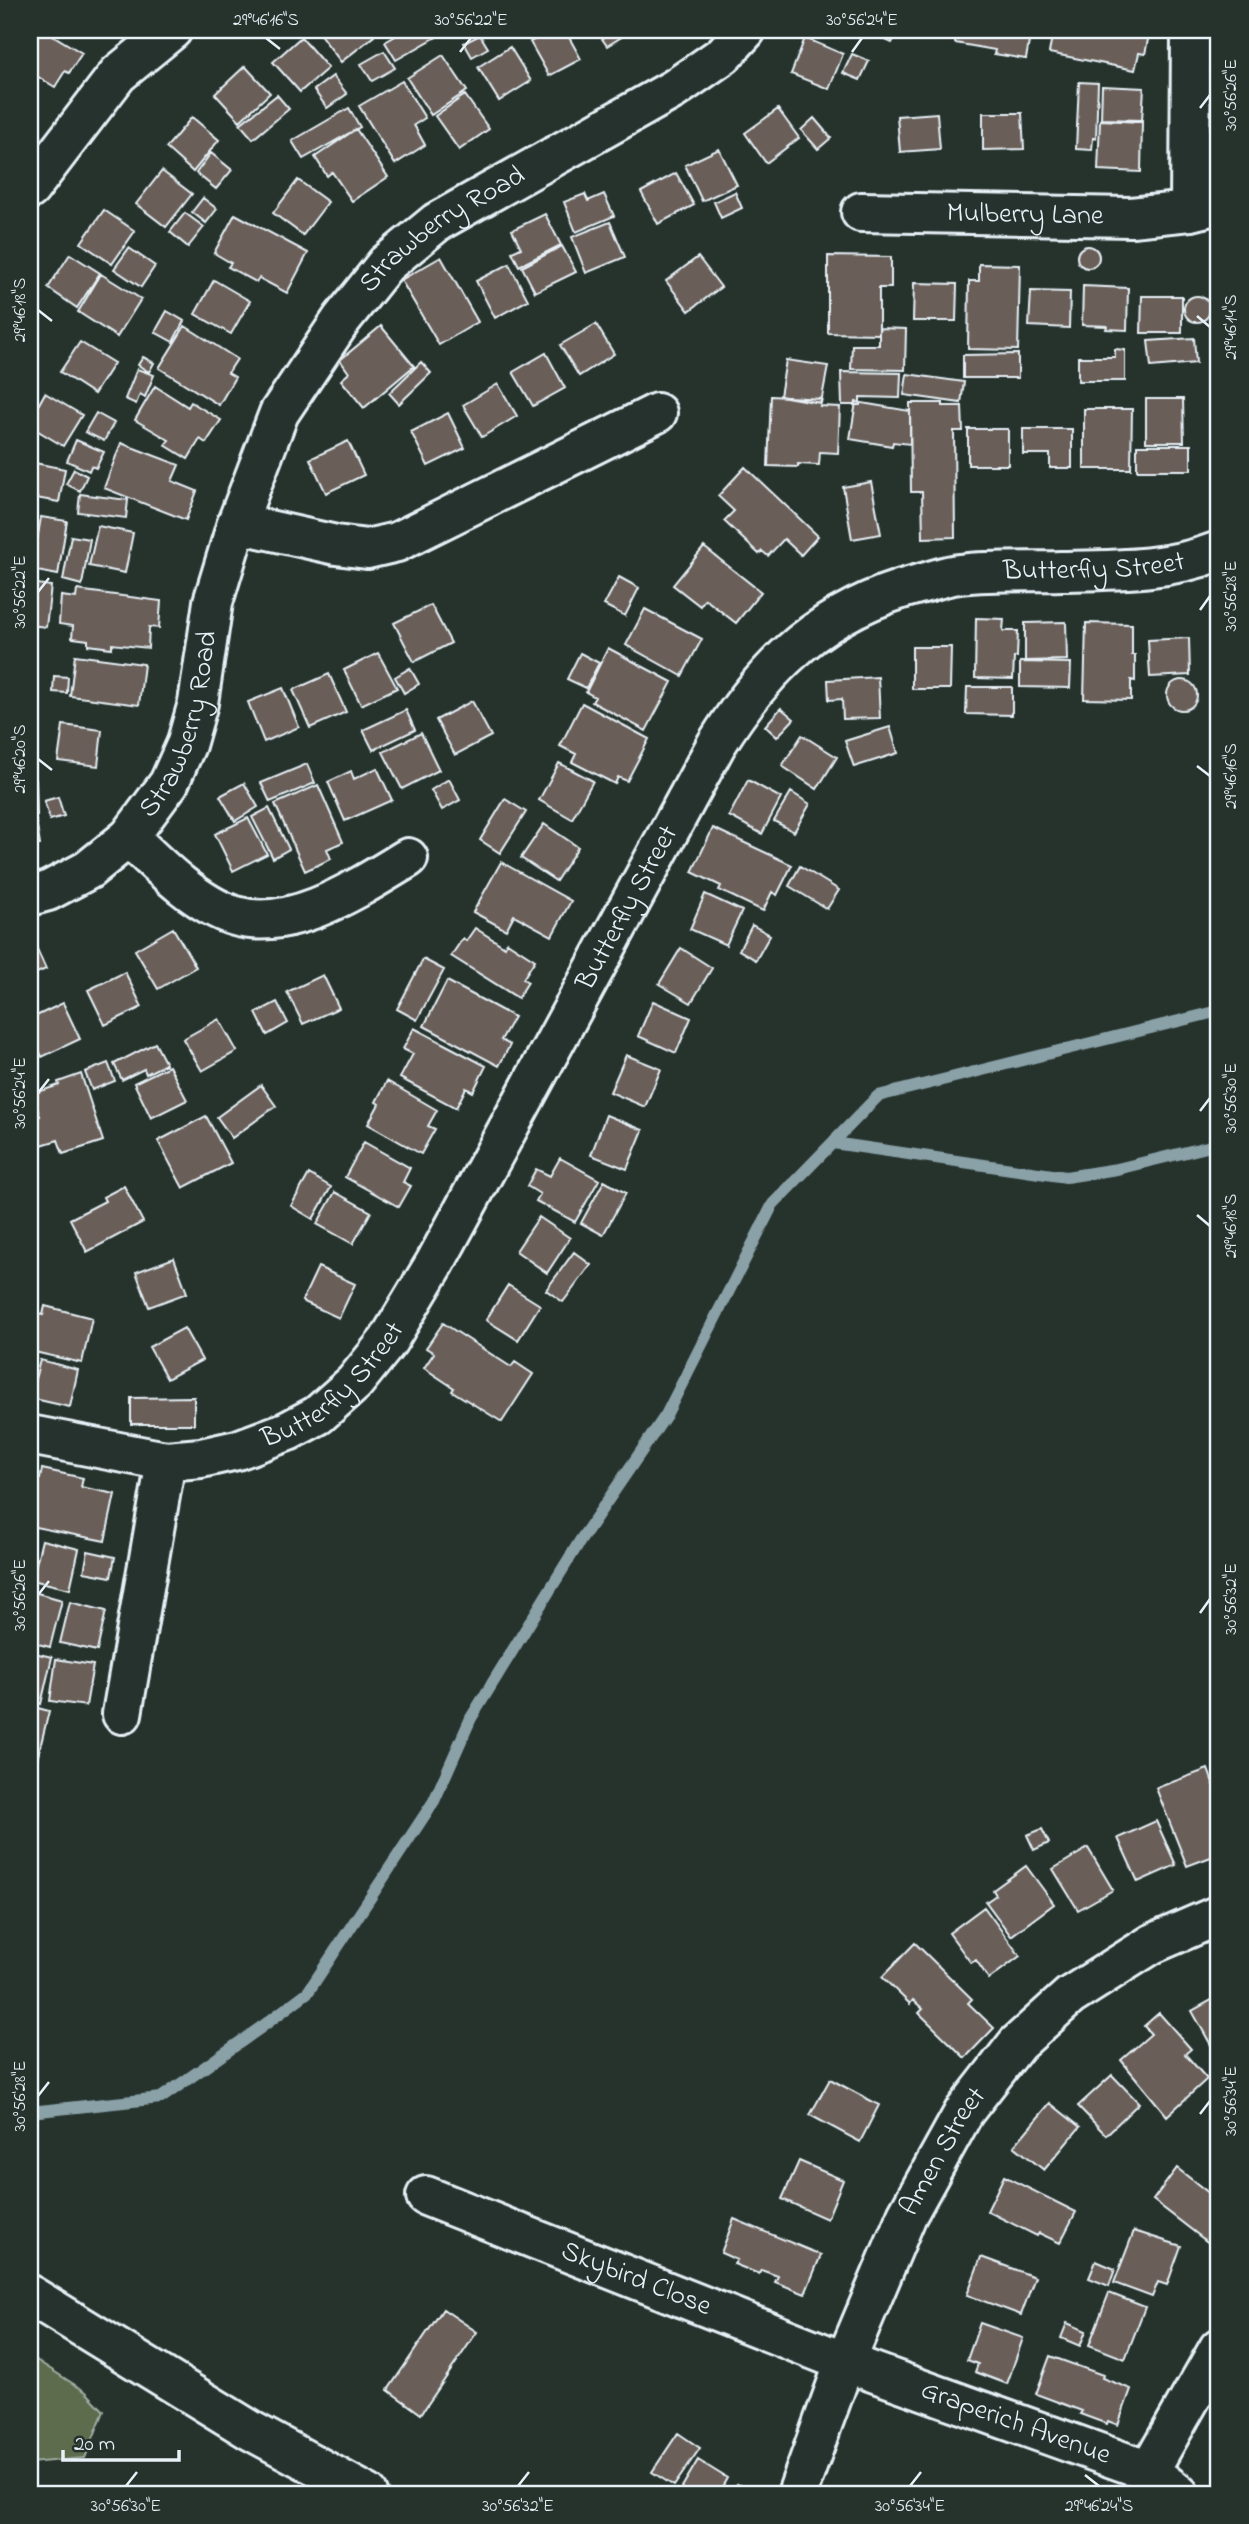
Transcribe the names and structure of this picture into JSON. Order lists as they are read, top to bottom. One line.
{"streets":{"street":["Mulberry Lane","Strawberry Road","Butterfly Street","Amen Street","Skybird Close","Graperich Avenue"]},"crossings":[["Amen Street","Skybird Close"],["Amen Street","Graperich Avenue"],["Skybird Close","Graperich Avenue"]],"scale_bar":"20 m","coordinates":["29°46'16\"S","30°56'22\"E","30°56'24\"E","30°56'26\"E","29°46'18\"S","29°46'14\"S","30°56'28\"E","29°46'20\"S","30°56'30\"E","30°56'32\"E","30°56'34\"E","29°46'24\"S"]}
